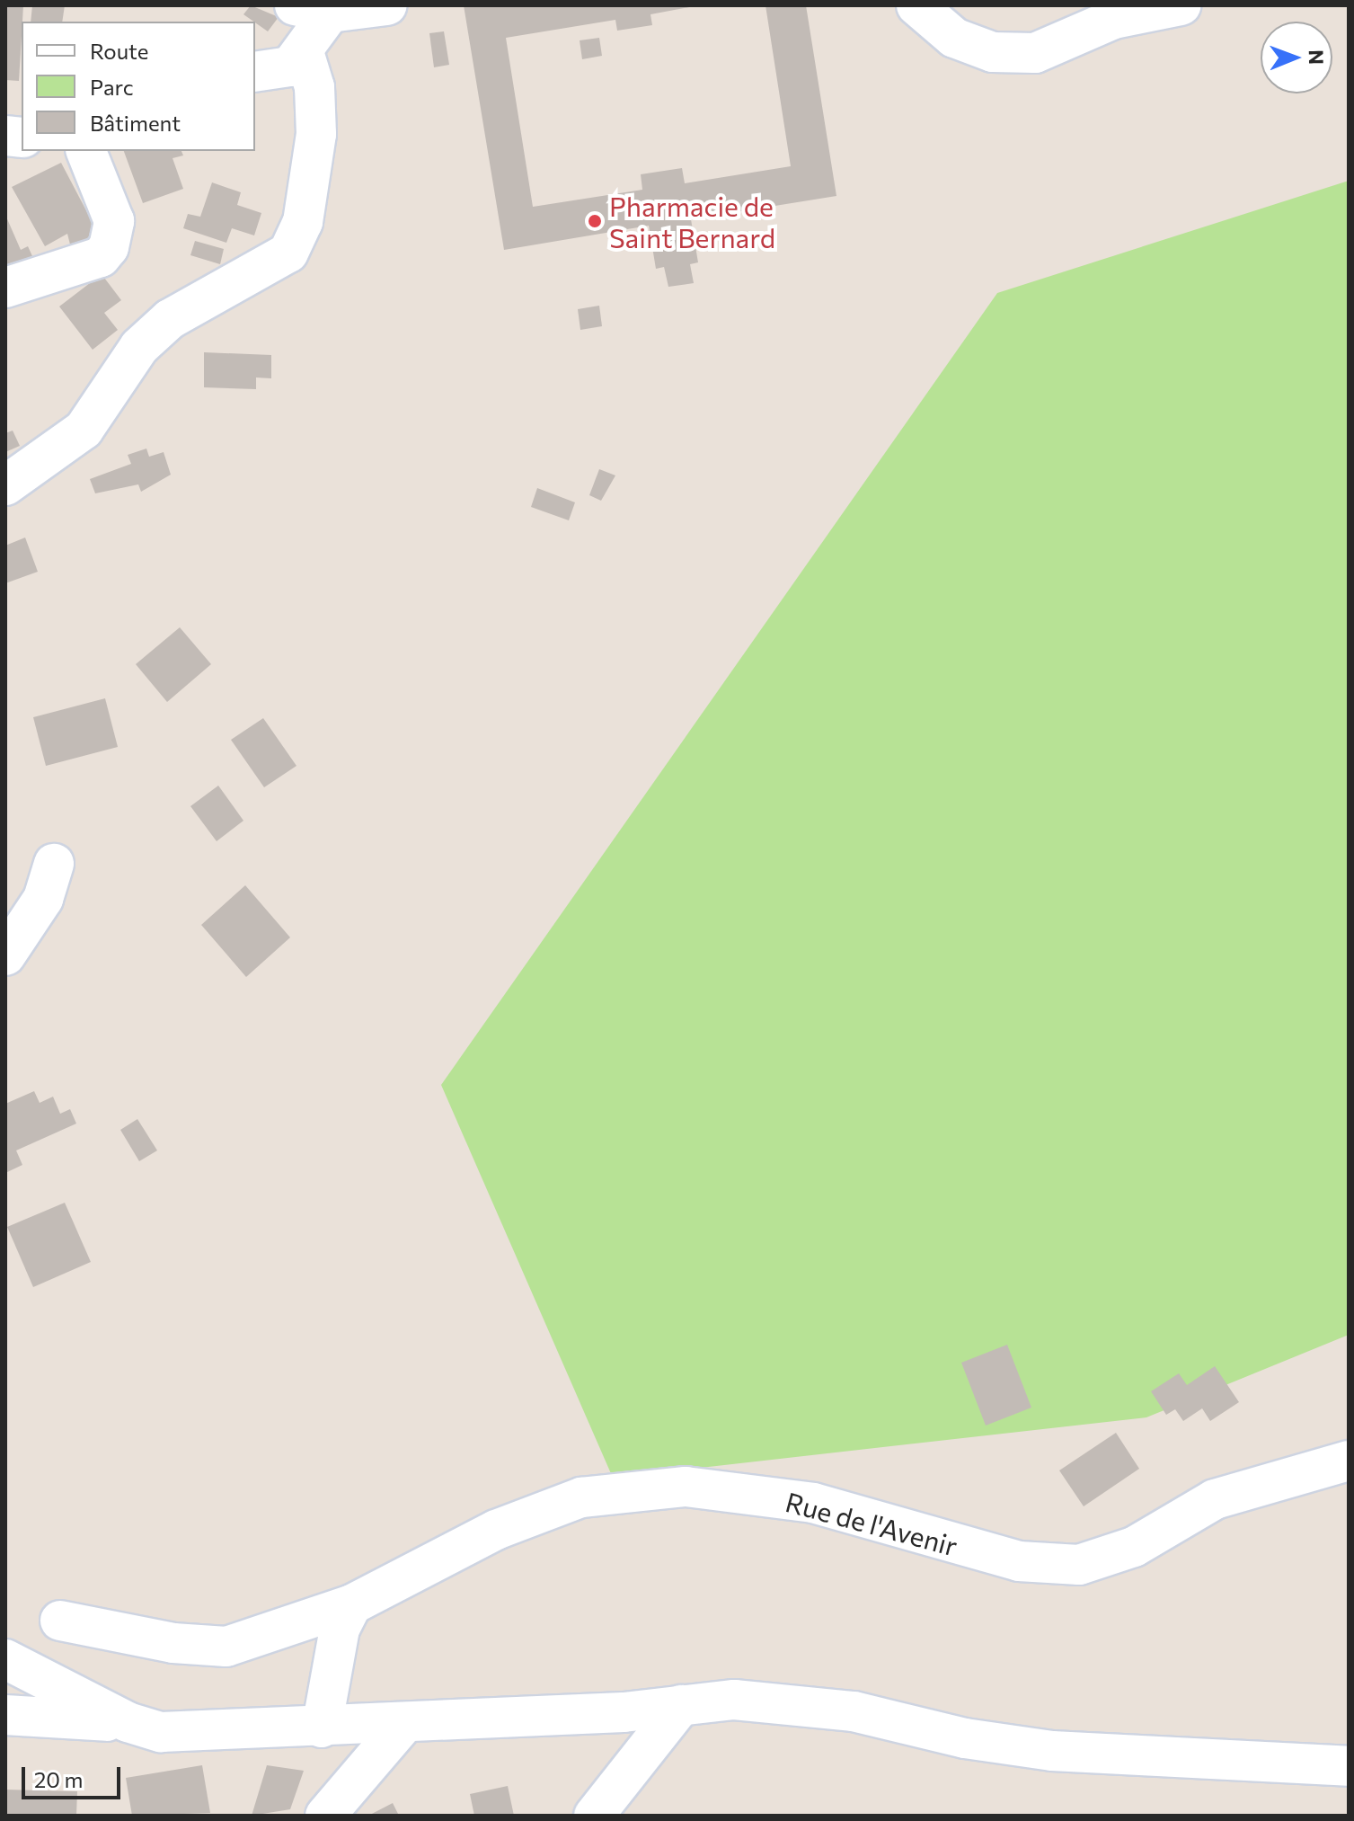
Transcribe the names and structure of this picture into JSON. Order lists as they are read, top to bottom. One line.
{"streets":{"street":["Rue de l'Avenir"]},"places":["Pharmacie de Saint Bernard"],"legend":["Route","Parc","Bâtiment"],"scale_bar":"20 m","north":"right"}
